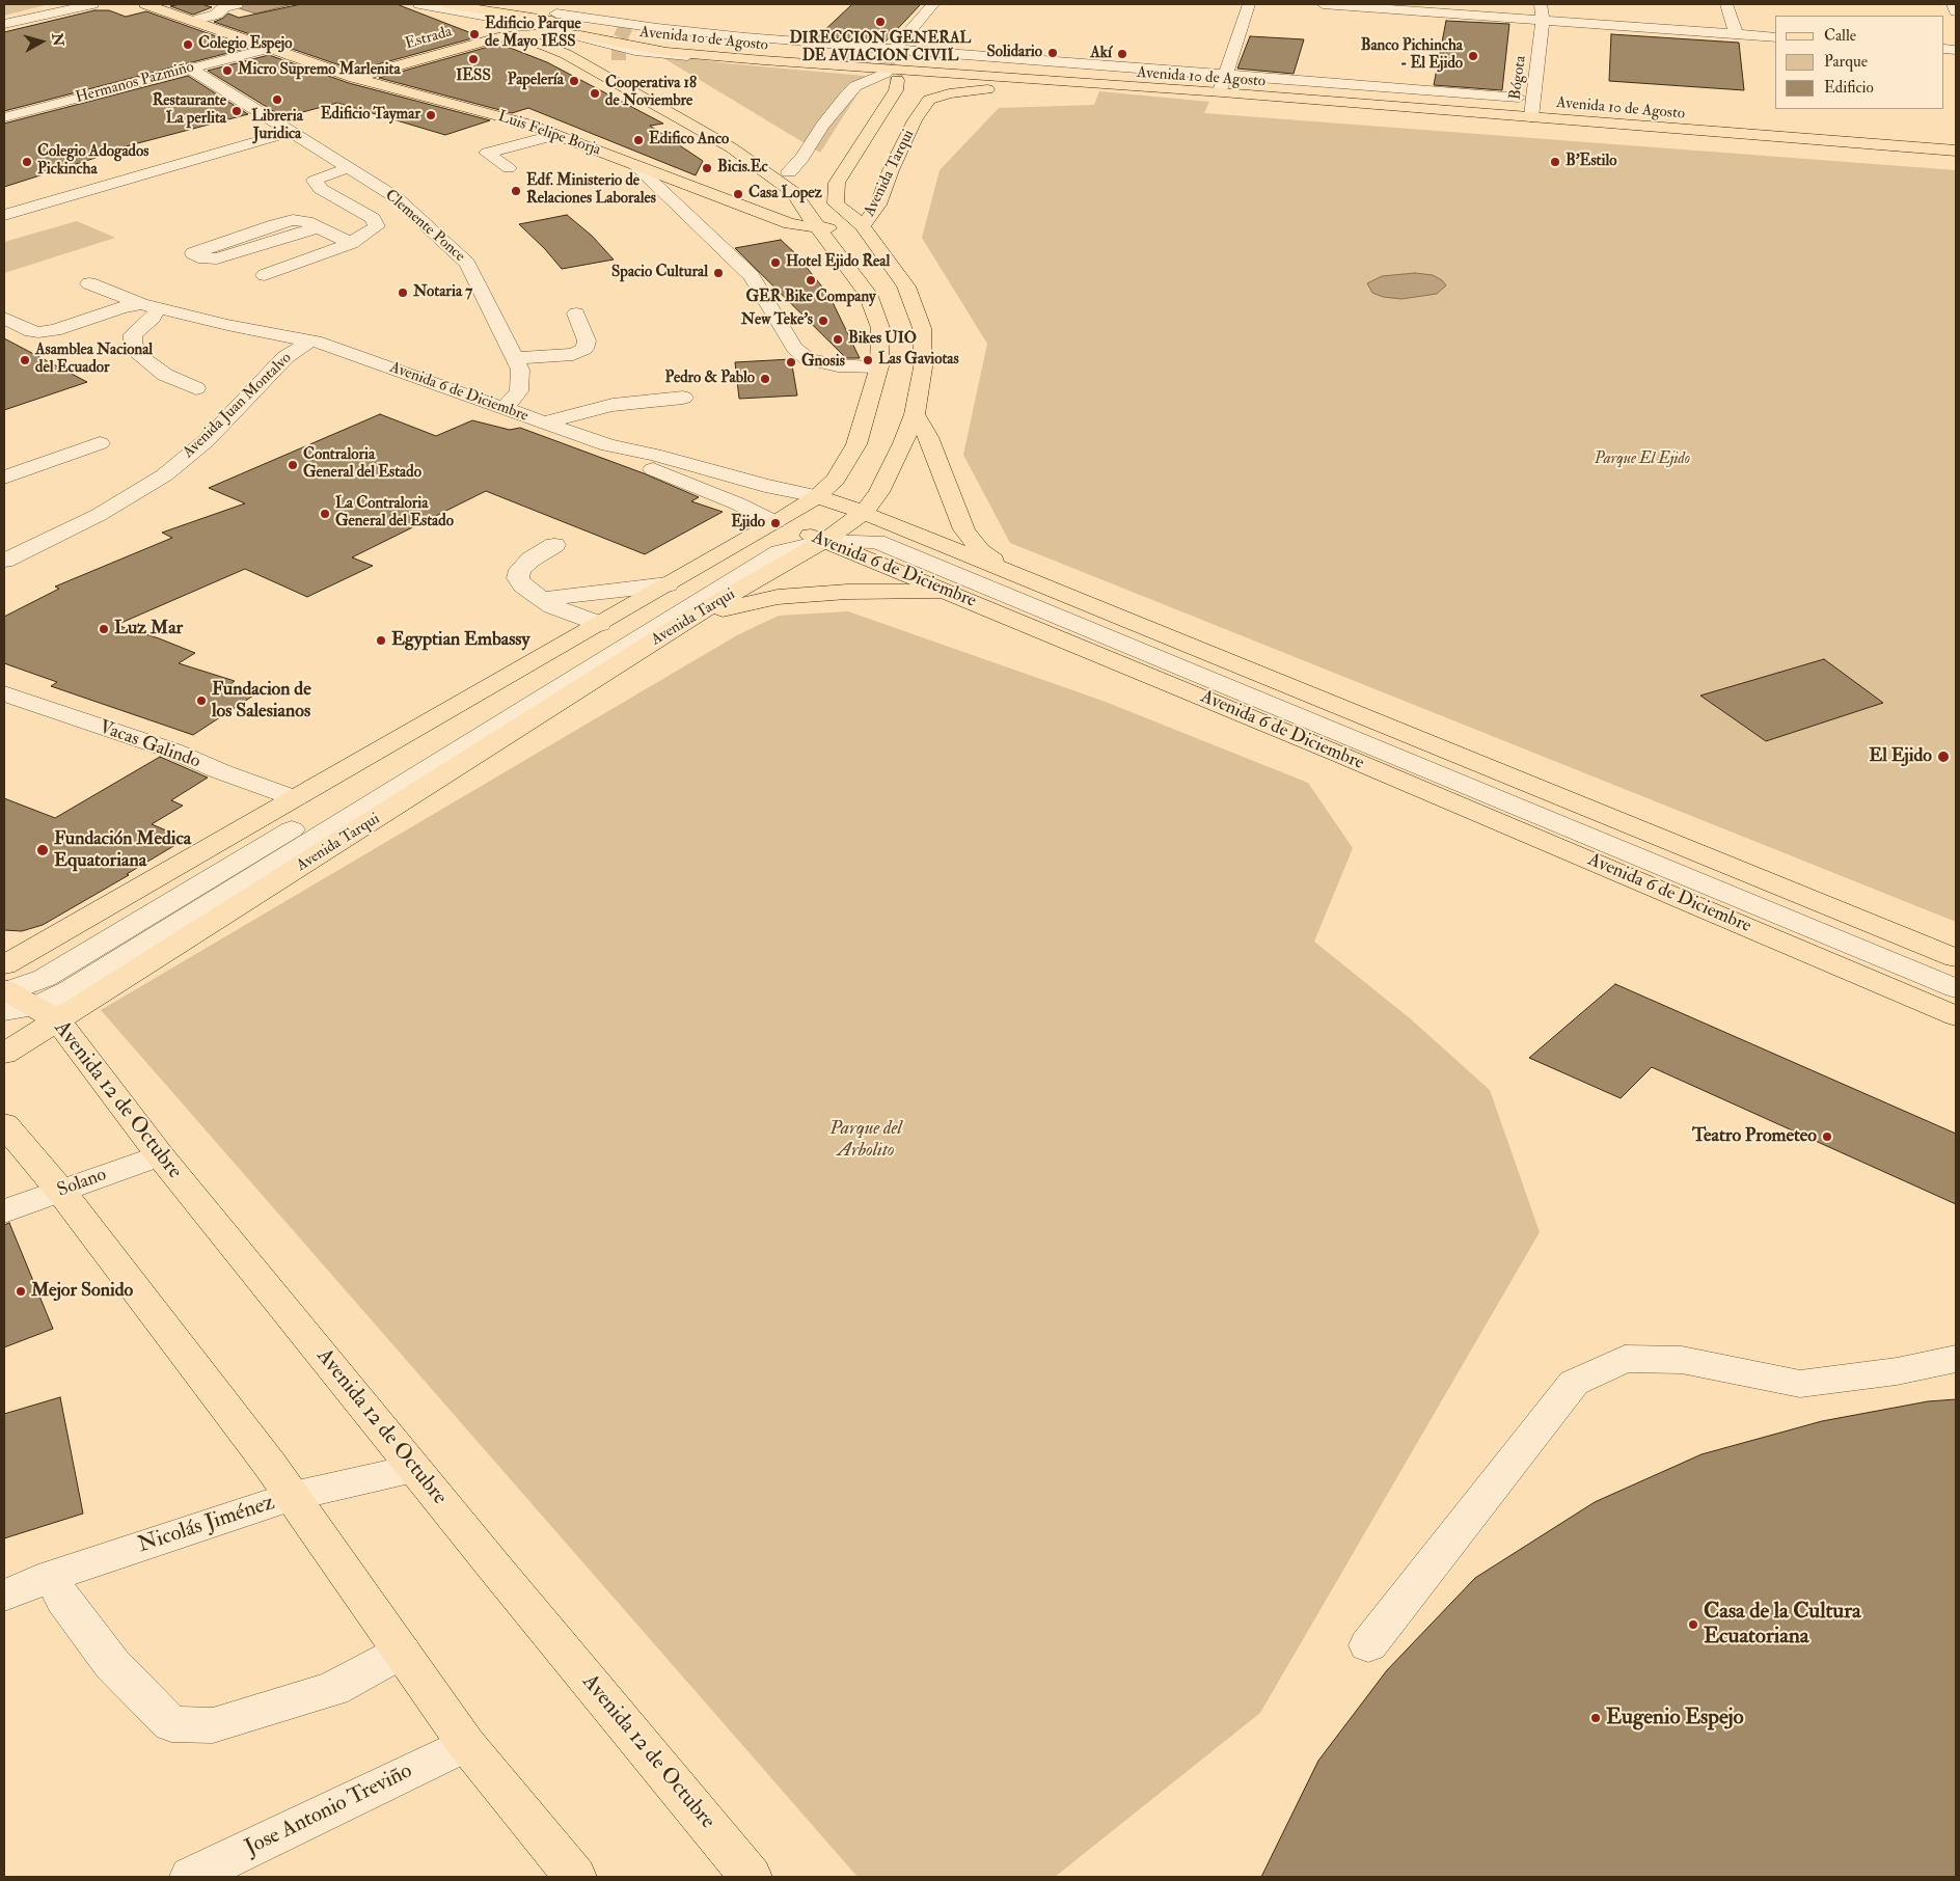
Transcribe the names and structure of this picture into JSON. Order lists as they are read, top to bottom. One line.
{"streets":{"main road":["Estrada","Avenida 10 de Agosto","Luis Felipe Borja","Avenida Tarqui","Avenida 6 de Diciembre","Avenida 12 de Octubre"],"street":["Bógota","Hermanos Pazmiño","Clemente Ponce","Avenida Juan Montalvo","Vacas Galindo","Solano","Nicolás Jiménez","Jose Antonio Treviño"]},"crossings":[["Estrada","Avenida 10 de Agosto"],["Estrada","Luis Felipe Borja"],["Avenida 10 de Agosto","Bógota"],["Avenida 10 de Agosto","Avenida Tarqui"],["Hermanos Pazmiño","Luis Felipe Borja"],["Hermanos Pazmiño","Clemente Ponce"],["Avenida Tarqui","Avenida 6 de Diciembre"],["Avenida Tarqui","Avenida 12 de Octubre"],["Clemente Ponce","Avenida 6 de Diciembre"],["Avenida 6 de Diciembre","Avenida Juan Montalvo"],["Avenida 12 de Octubre","Solano"],["Avenida 12 de Octubre","Nicolás Jiménez"]],"parks":["Parque El Ejido","Parque del Arbolito"],"places":["DIRECCION GENERAL DE AVIACION CIVIL","Edificio Parque de Mayo IESS","Colegio Espejo","Solidario","Akí","Banco Pichincha - El Ejido","IESS","Micro Supremo Marlenita","Papelería","Cooperativa 18 de Noviembre","Libreria Juridica","Restaurante La perlita","Edificio Taymar","Edifico Anco","Colegio Adogados Pickincha","B'Estilo","Bicis.Ec","Edf. Ministerio de Relaciones Laborales","Casa Lopez","Hotel Ejido Real","Spacio Cultural","GER Bike Company","Notaria 7","New Teke's","Bikes UIO","Asamblea Nacional del Ecuador","Las Gaviotas","Gnosis","Pedro & Pablo","Contraloria General del Estado","La Contraloria General del Estado","Ejido","Luz Mar","Egyptian Embassy","Fundacion de los Salesianos","El Ejido","Fundación Medica Equatoriana","Teatro Prometeo","Mejor Sonido","Casa de la Cultura Ecuatoriana","Eugenio Espejo"],"legend":["Calle","Parque","Edificio"],"north":"right"}
